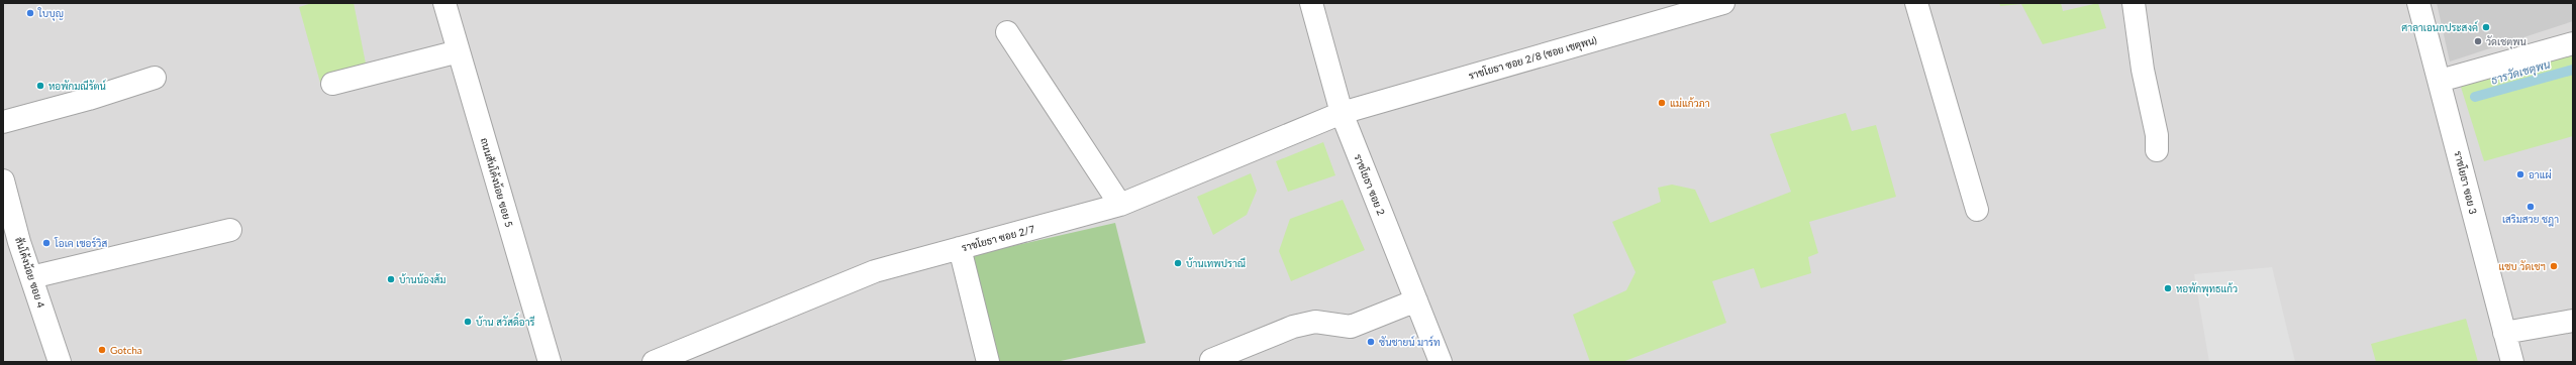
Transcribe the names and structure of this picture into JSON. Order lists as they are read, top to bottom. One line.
{"streets":{"street":["ราชโยธา ซอย 2/8 (ซอย เชตุพน)","ถนนสันโค้งน้อย ซอย 5","ราชโยธา ซอย 3","ราชโยธา ซอย 2","ราชโยธา ซอย 2/7","สันโค้งน้อย ซอย 4"]},"crossings":[["ราชโยธา ซอย 2/8 (ซอย เชตุพน)","ราชโยธา ซอย 2"],["ราชโยธา ซอย 2/8 (ซอย เชตุพน)","ราชโยธา ซอย 2/7"],["ราชโยธา ซอย 2","ราชโยธา ซอย 2/7"]],"water":["ธารวัดเชตุพน"],"places":["ใบบุญ","ศาลาเอนกประสงค์","วัดเชตุพน","หอพักมณีรัตน์","แม่แก้วภา","อาแผ่","เสริมสวย ชฎา","โอเค เซอร์วิส","บ้านเทพปราณี","แซบ วัดเชฯ","บ้านน้องส้ม","หอพักพุทธแก้ว","บ้าน สวัสดิ์อารี","ซันชายน์ มาร์ท","Gotcha"]}
